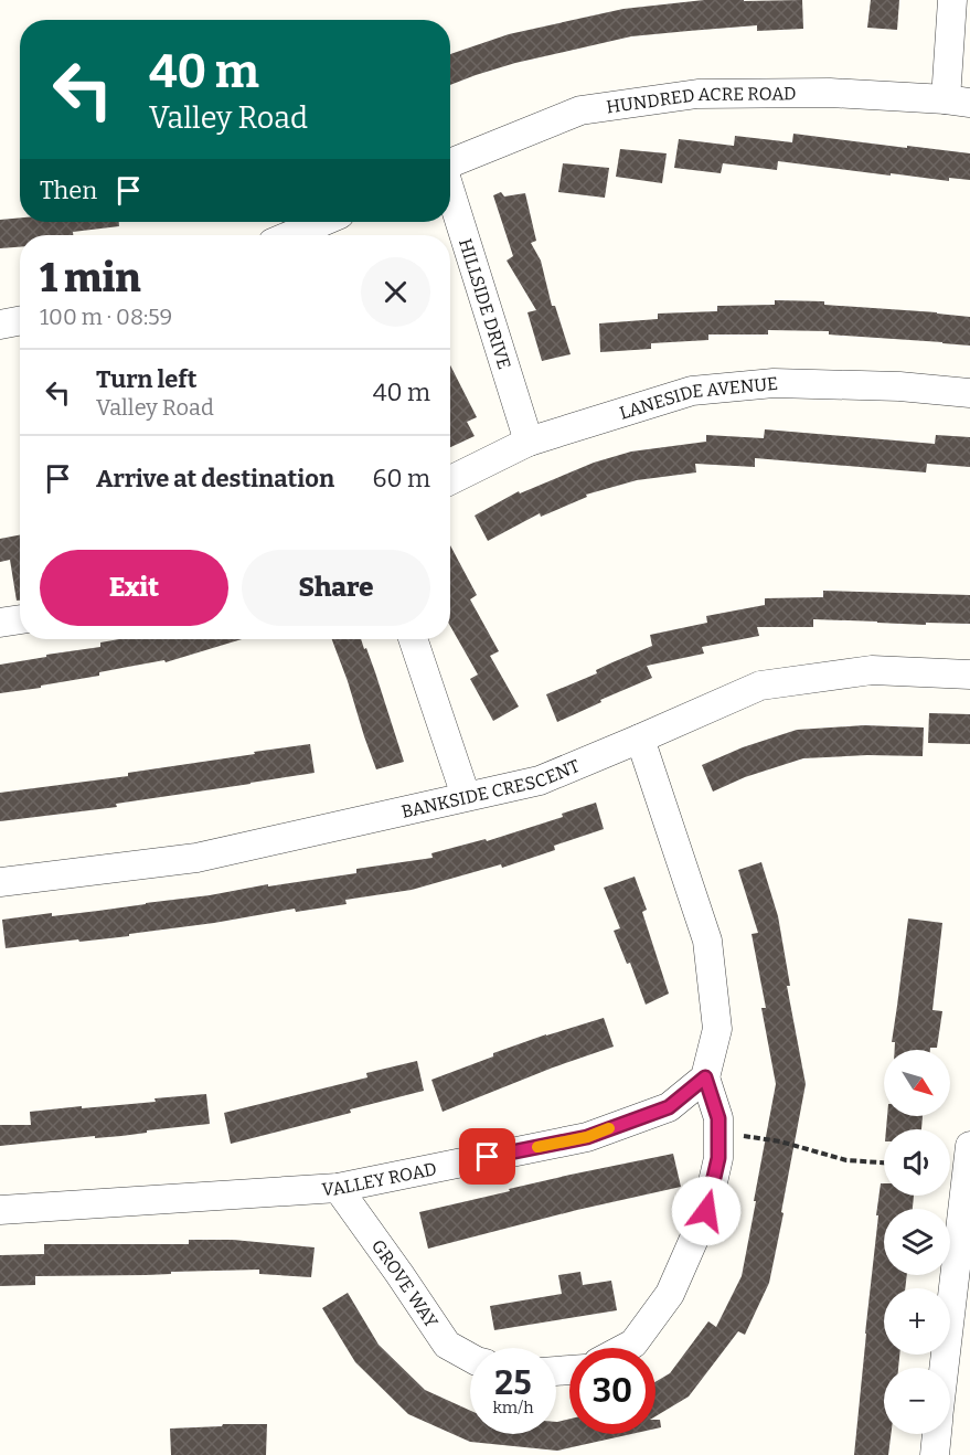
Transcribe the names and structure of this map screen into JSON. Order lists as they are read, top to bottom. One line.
{"streets":{"street":["HUNDRED ACRE ROAD","HILLSIDE DRIVE","LANESIDE AVENUE","BANKSIDE CRESCENT","VALLEY ROAD","GROVE WAY"]},"crossings":[["HILLSIDE DRIVE","LANESIDE AVENUE"],["VALLEY ROAD","GROVE WAY"]],"north":"bottom right","page":{"turn":["40 m","Valley Road"],"then":"Then","heading":["1 min","100 m · 08:59"],"list":[{"name":"Turn left","note":"Valley Road","value":"40 m"},{"name":"Arrive at destination","value":"60 m"}],"buttons":["Exit","Share"],"map_buttons":["+","−"],"speed":"25 km/h","limit":"30"}}
